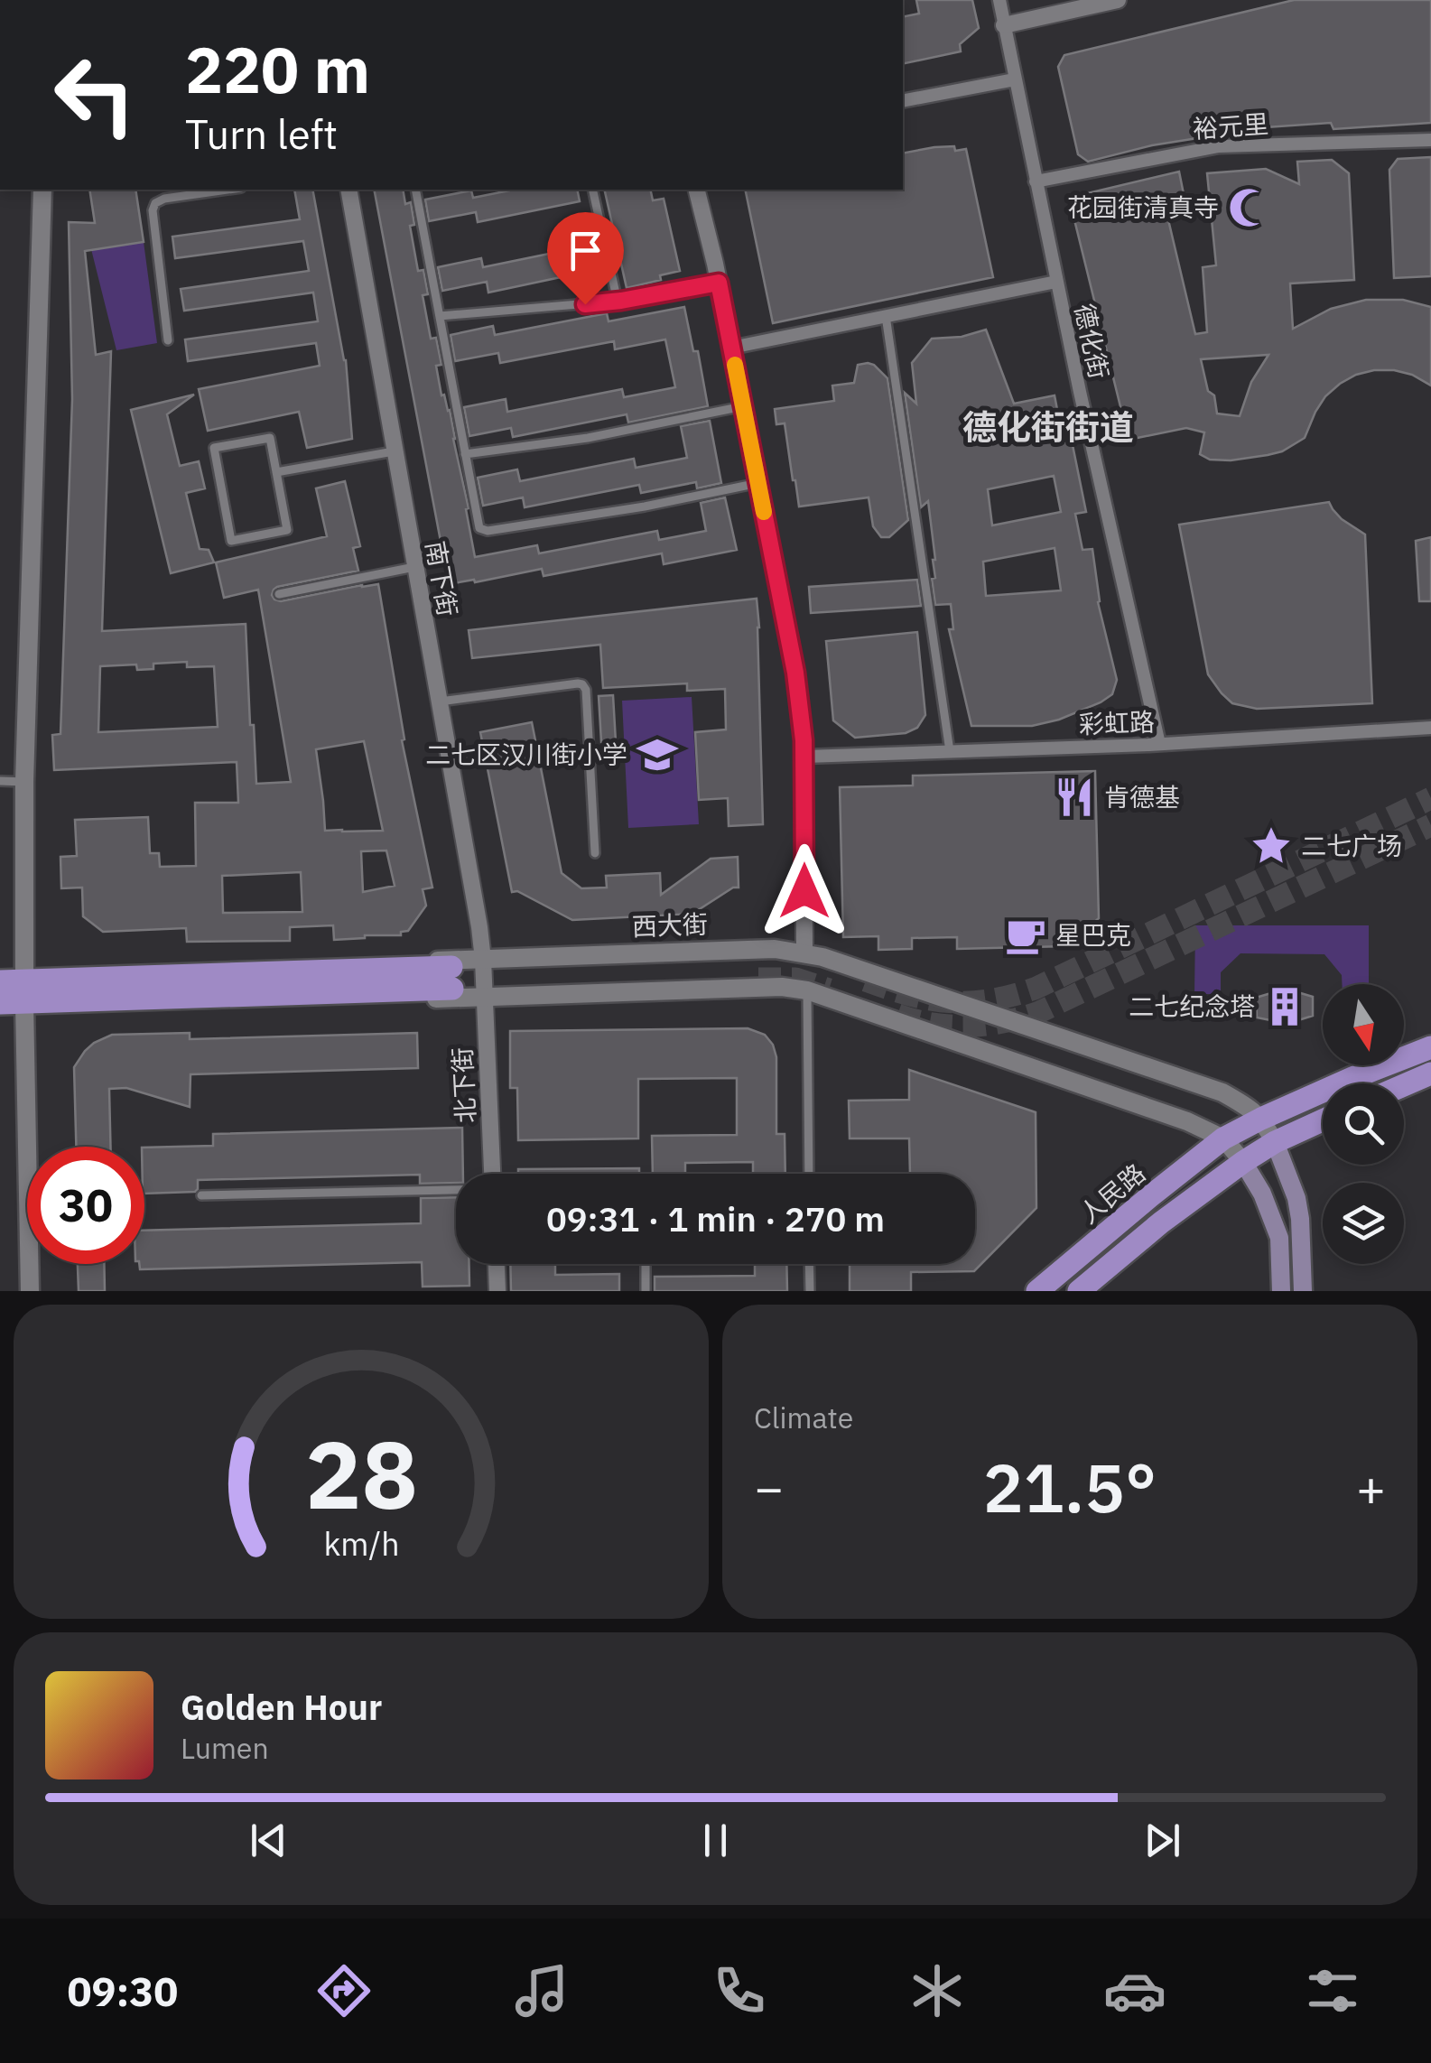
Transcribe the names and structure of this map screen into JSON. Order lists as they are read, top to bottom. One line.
{"streets":{"main road":["西大街","人民路"],"street":["裕元里","德化街","南下街","彩虹路","北下街"]},"crossings":[["裕元里","德化街"],["德化街","彩虹路"],["南下街","西大街"],["南下街","北下街"],["西大街","北下街"],["西大街","人民路"]],"districts":["德化街街道"],"places":{"mosque":["花园街清真寺"],"school or university":["二七区汉川街小学"],"restaurant":["肯德基"],"place":["二七广场"],"cafe":["星巴克"],"building":["二七纪念塔"]},"north":"bottom","page":{"turn":["220 m","Turn left"],"limit":"30","trip":"09:31 · 1 min · 270 m","tile":"Climate","heat":["−","21.5°","+"],"song":["Golden Hour","Lumen"],"tabs":"09:30","gauge":["28","km/h"]}}
